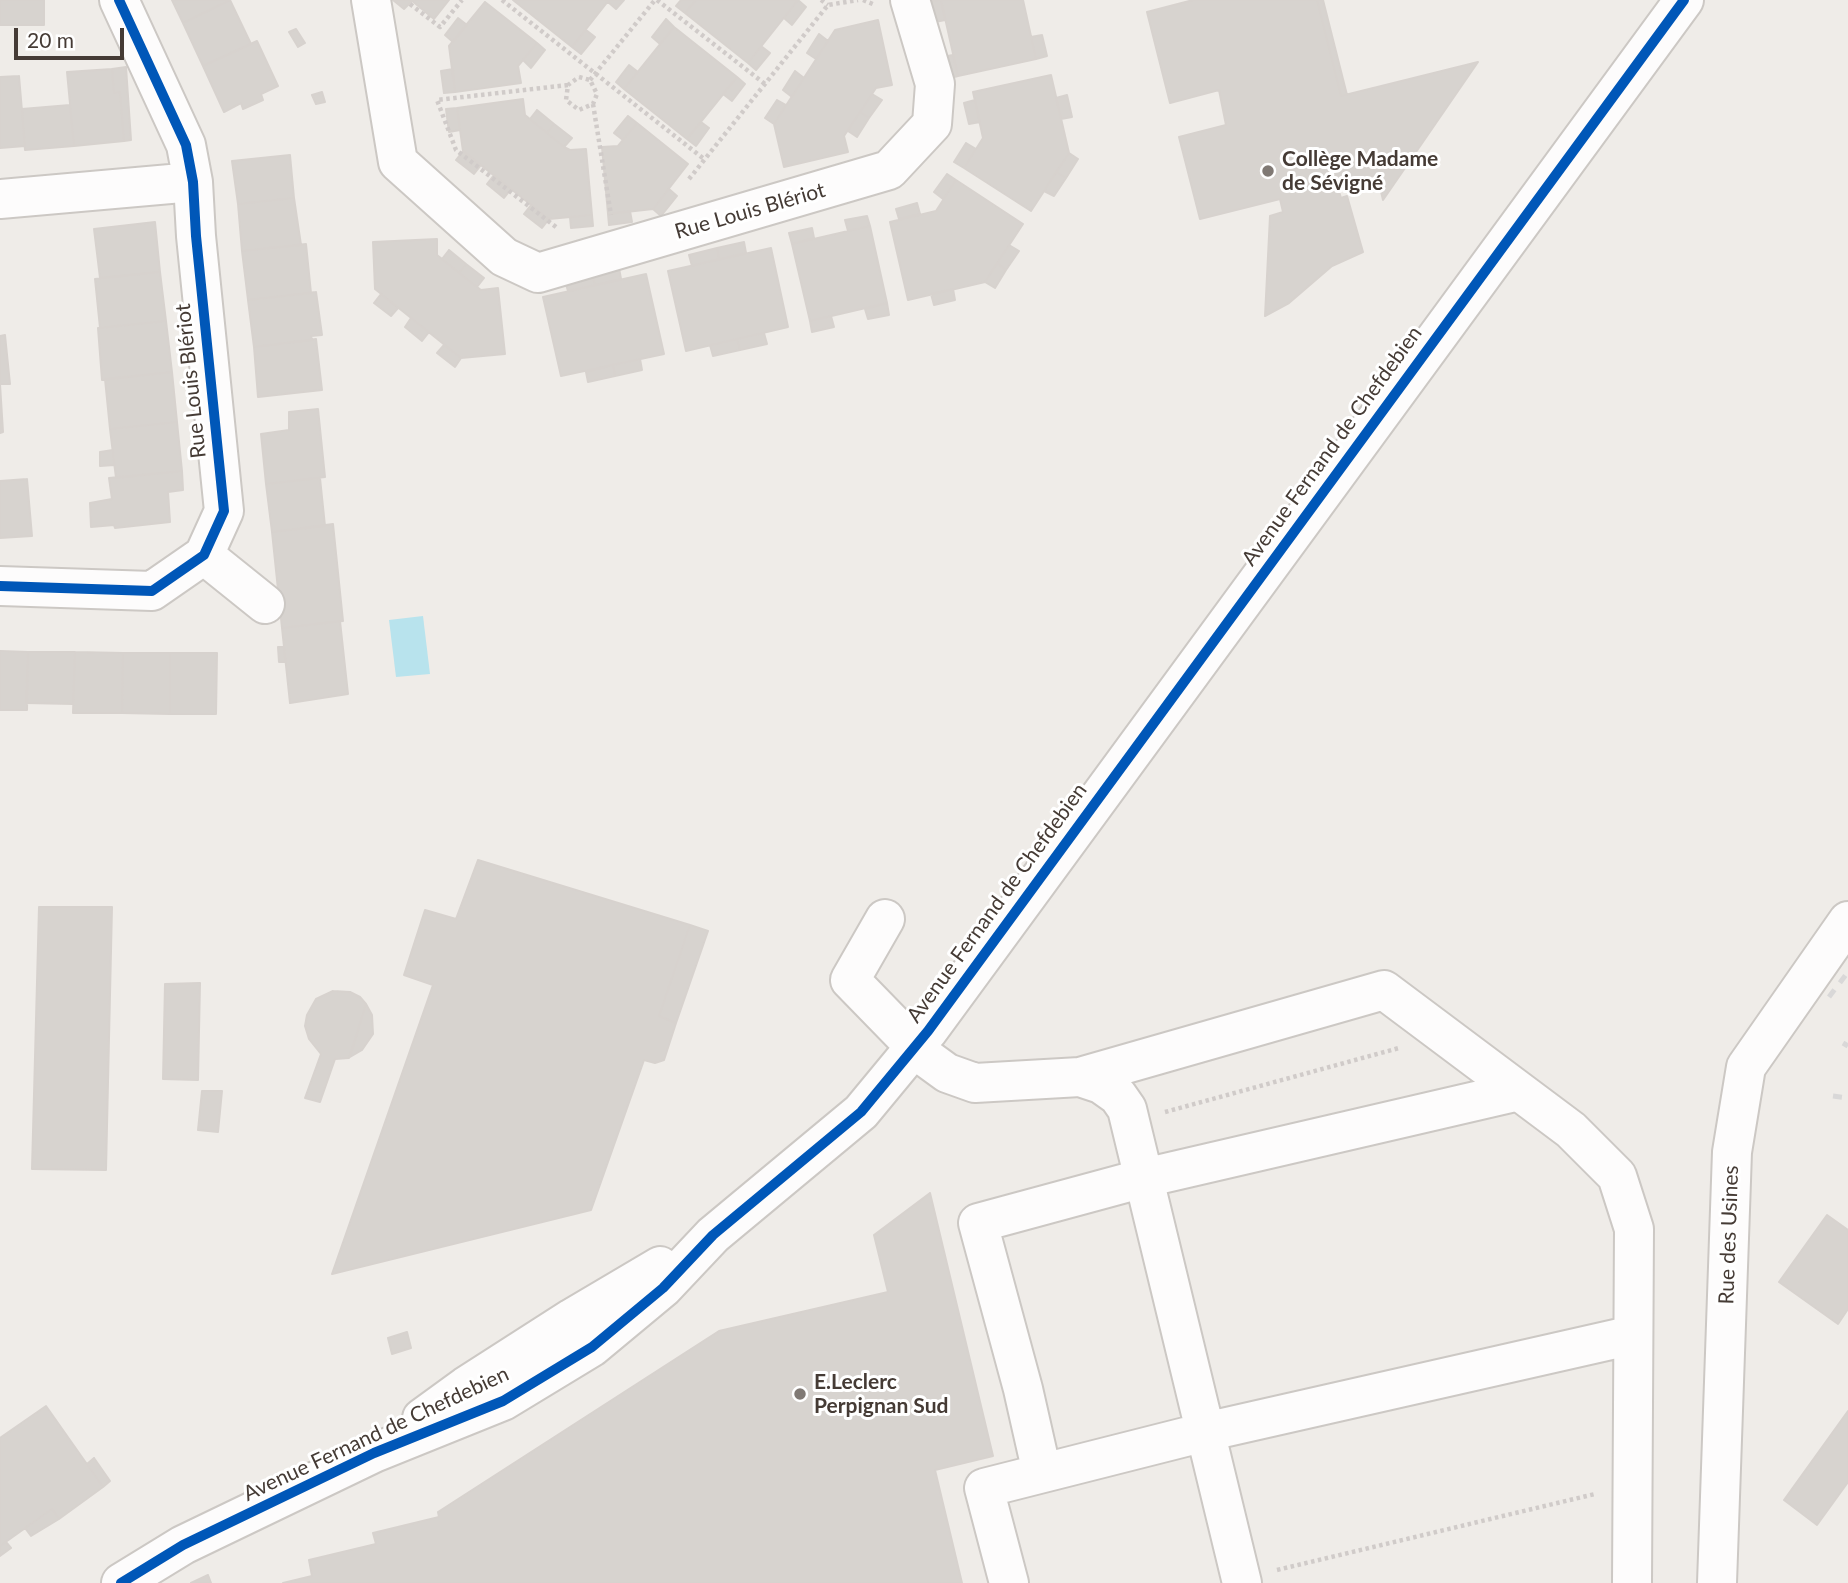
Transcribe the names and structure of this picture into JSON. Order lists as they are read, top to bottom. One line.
{"streets":{"street":["Rue Louis Blériot","Avenue Fernand de Chefdebien","Rue des Usines"]},"places":["Collège Madame de Sévigné","E.Leclerc Perpignan Sud"],"scale_bar":"20 m"}
